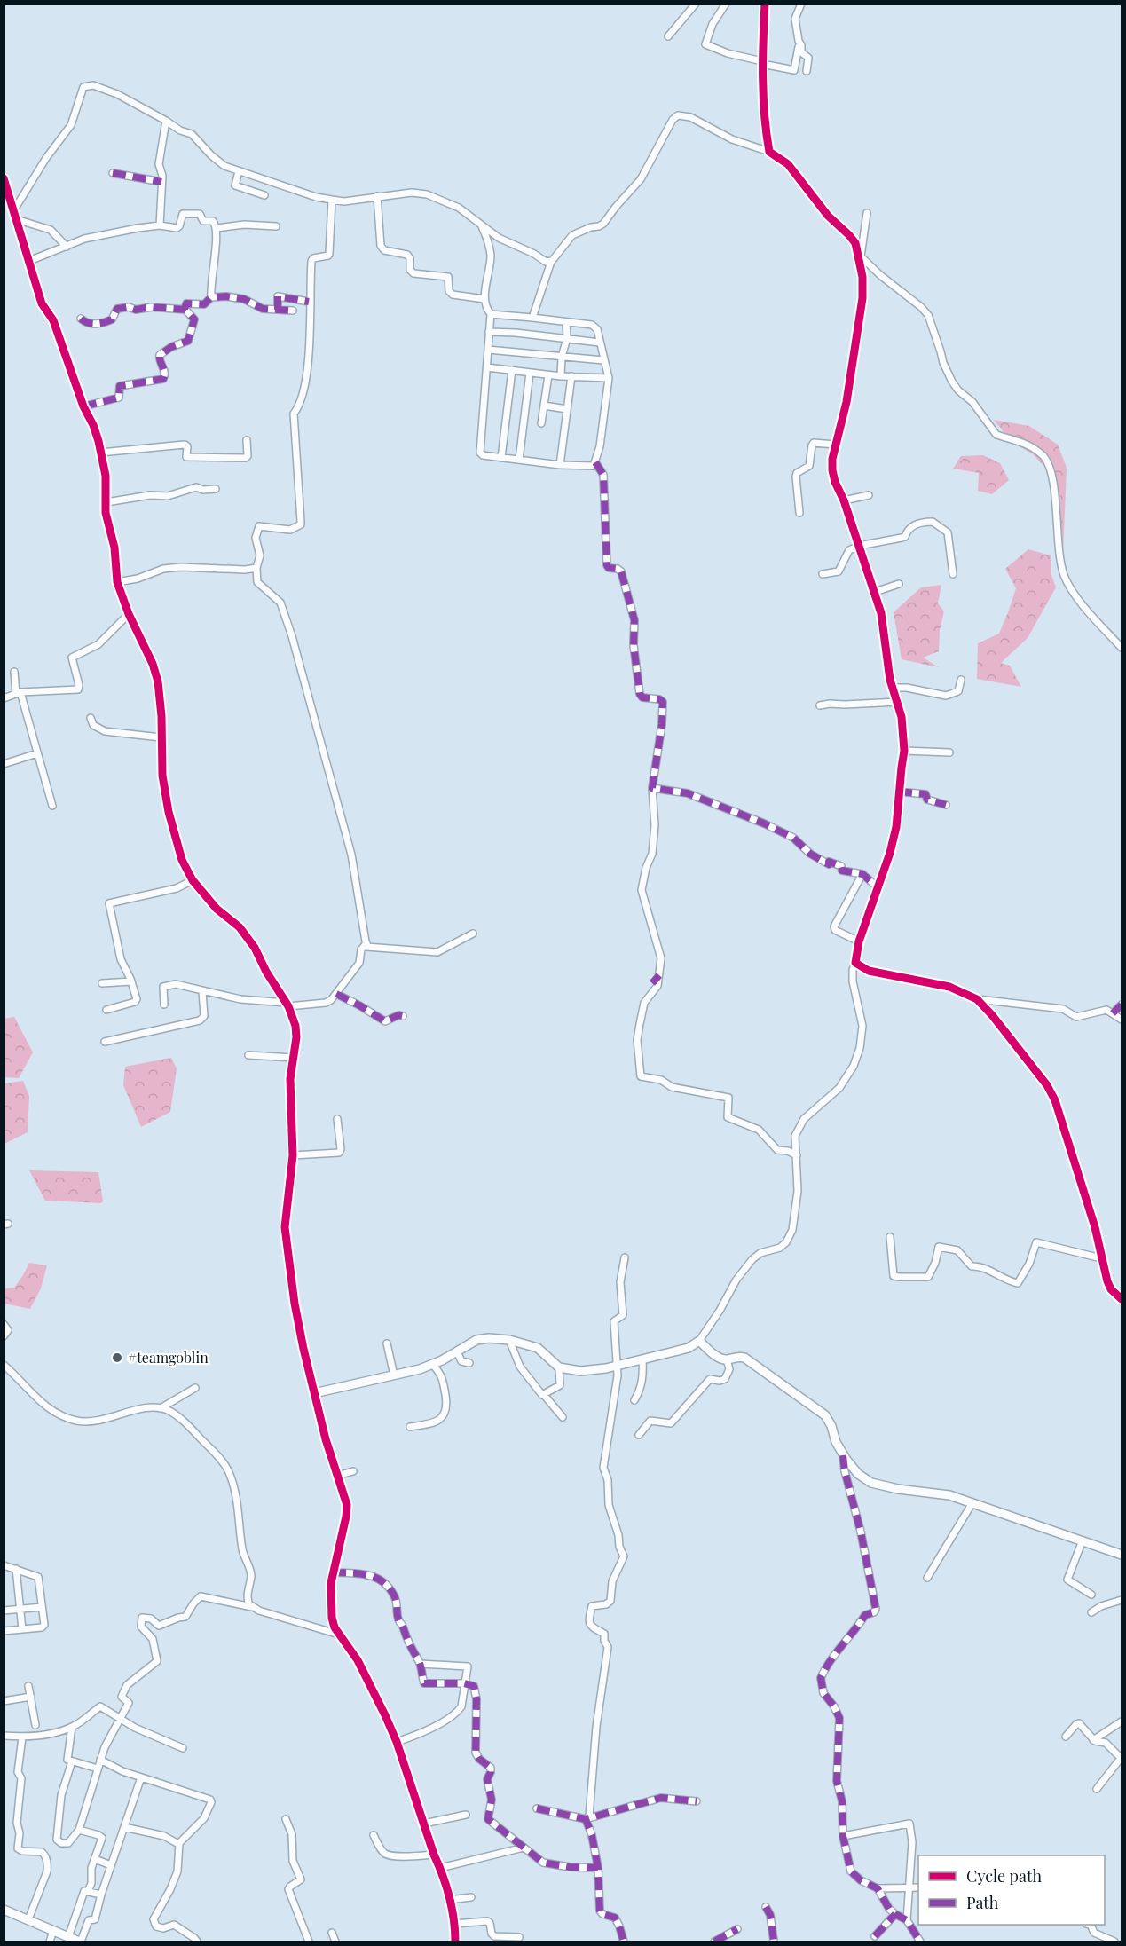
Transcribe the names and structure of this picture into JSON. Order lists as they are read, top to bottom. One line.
{"places":["#teamgoblin"],"legend":["Cycle path","Path"]}
